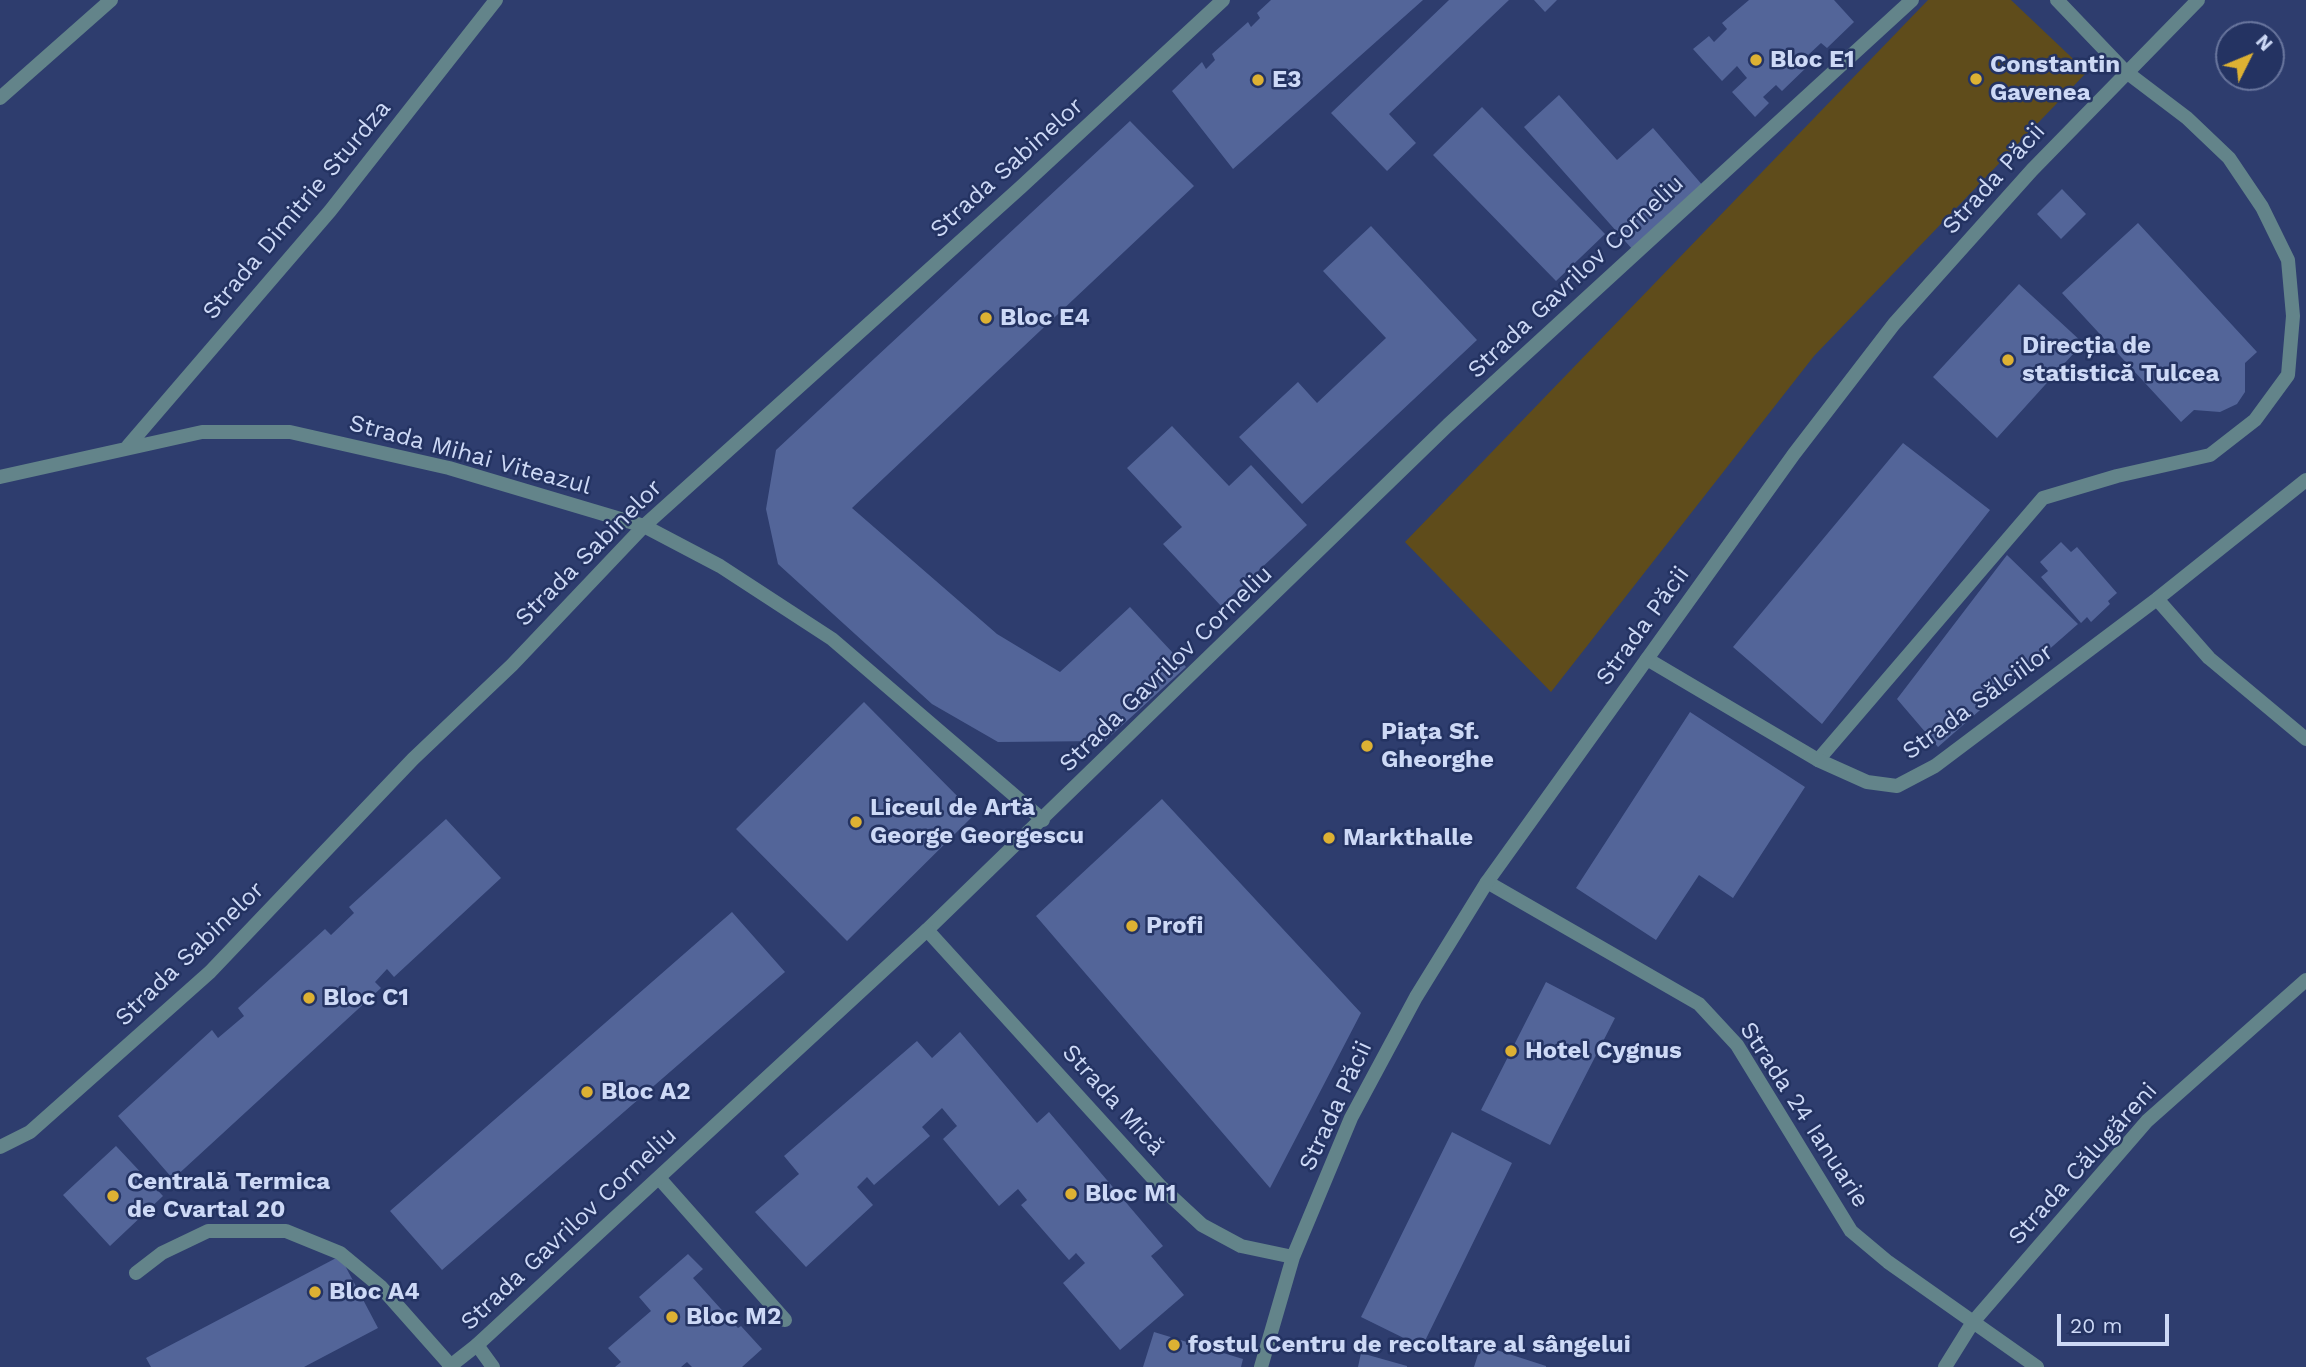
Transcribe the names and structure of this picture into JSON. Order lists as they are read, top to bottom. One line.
{"streets":{"street":["Strada Sabinelor","Strada Păcii","Strada Dimitrie Sturdza","Strada Gavrilov Corneliu","Strada Mihai Viteazul","Strada Sălciilor","Strada Mică","Strada 24 Ianuarie","Strada Călugăreni"]},"crossings":[["Strada Sabinelor","Strada Mihai Viteazul"],["Strada Păcii","Strada Sălciilor"],["Strada Păcii","Strada Mică"],["Strada Păcii","Strada 24 Ianuarie"],["Strada Dimitrie Sturdza","Strada Mihai Viteazul"],["Strada Gavrilov Corneliu","Strada Mihai Viteazul"],["Strada Gavrilov Corneliu","Strada Mică"],["Strada 24 Ianuarie","Strada Călugăreni"]],"places":["Bloc E1","Constantin Gavenea","E3","Bloc E4","Direcția de statistică Tulcea","Piața Sf. Gheorghe","Liceul de Artă George Georgescu","Markthalle","Profi","Bloc C1","Hotel Cygnus","Bloc A2","Bloc M1","Centrală Termica de Cvartal 20","Bloc A4","Bloc M2","fostul Centru de recoltare al sângelui"],"scale_bar":"20 m","north":"top right"}
